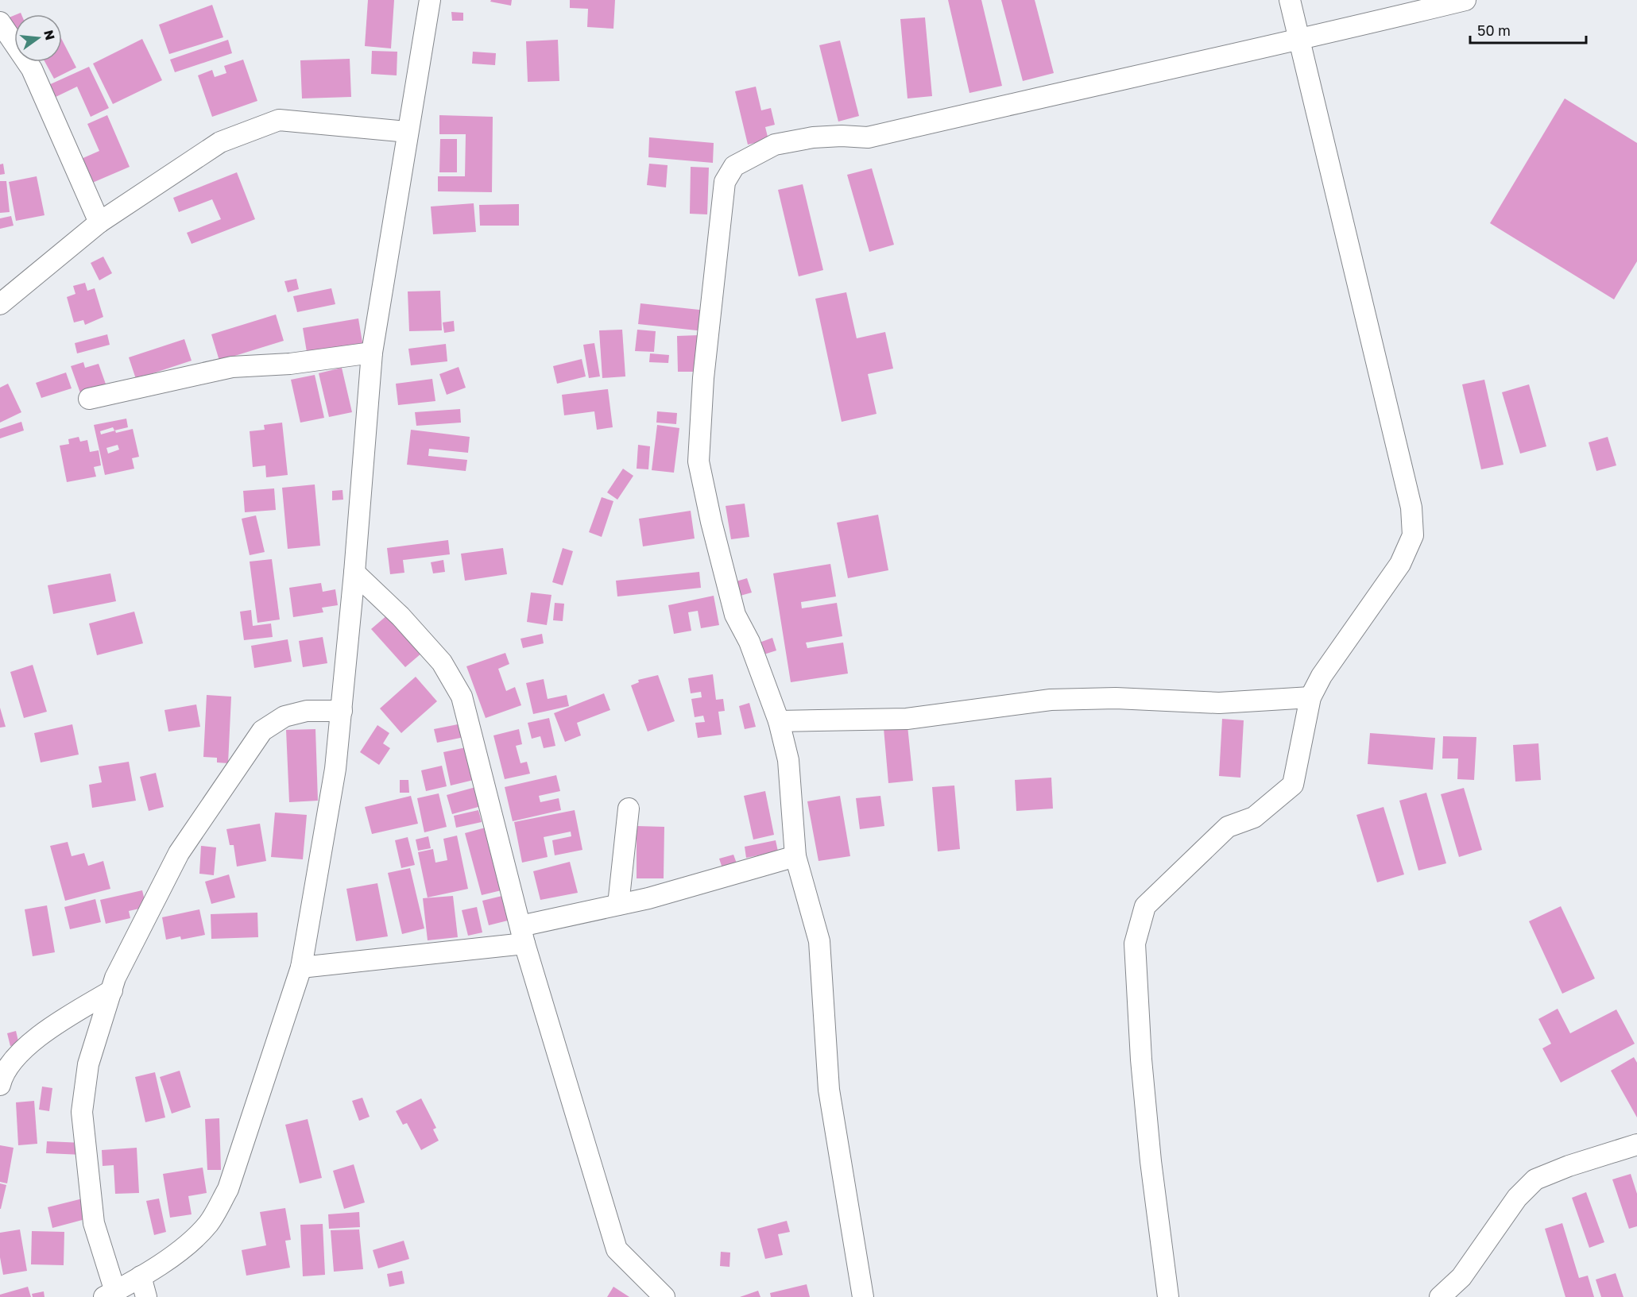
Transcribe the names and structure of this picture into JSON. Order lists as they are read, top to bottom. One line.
{"scale_bar":"50 m","north":"right"}
